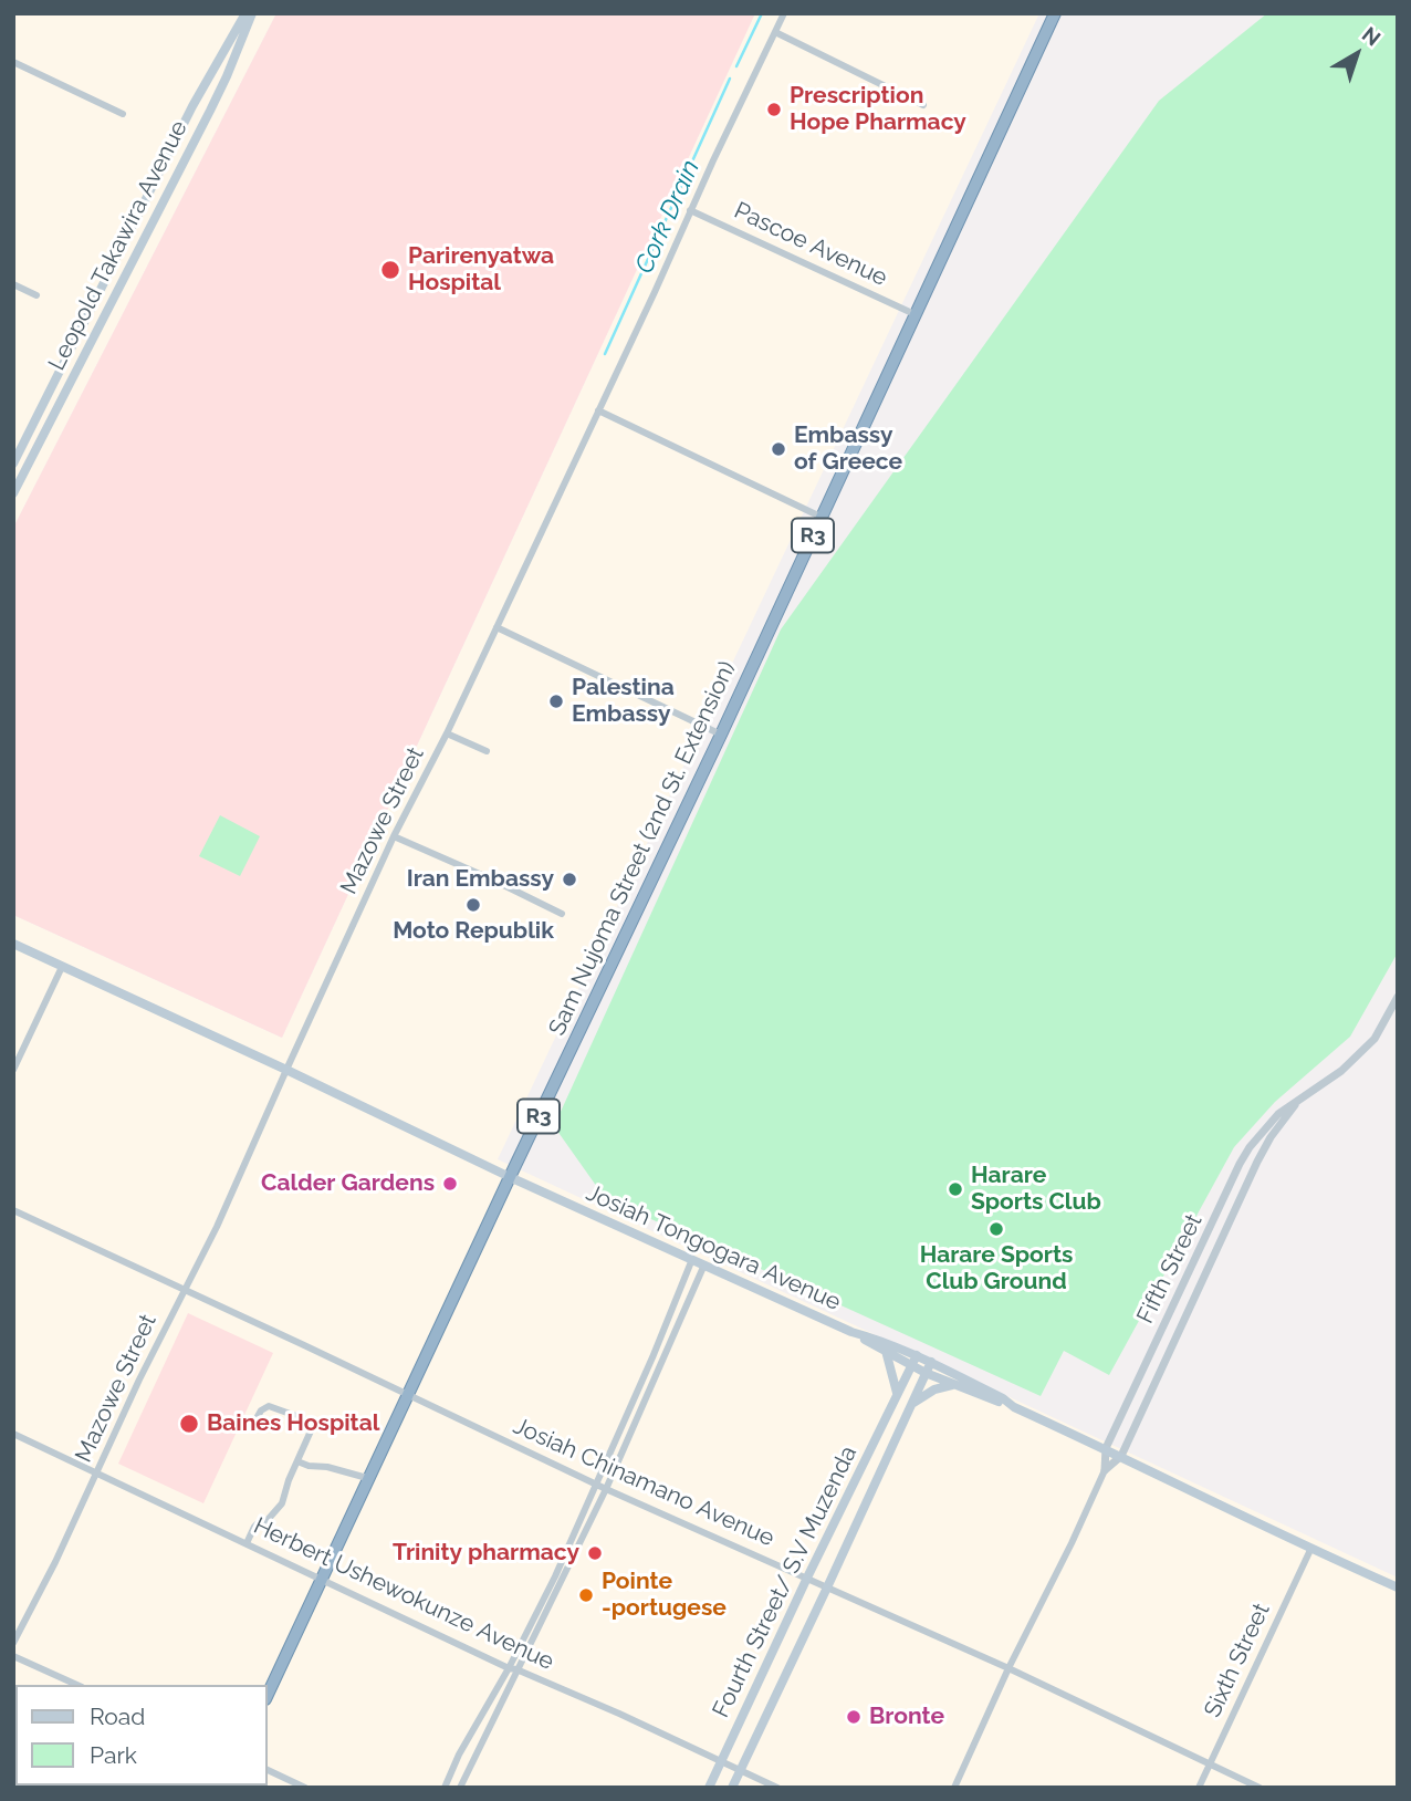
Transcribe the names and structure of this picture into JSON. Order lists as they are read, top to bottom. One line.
{"streets":{"highway":["R3","Sam Nujoma Street (2nd St. Extension)"],"main road":["Leopold Takawira Avenue","Josiah Tongogara Avenue","Fourth Street/ S.V Muzenda"],"street":["Pascoe Avenue","Mazowe Street","Fifth Street","Josiah Chinamano Avenue","Herbert Ushewokunze Avenue","Sixth Street"]},"crossings":[["Pascoe Avenue","Mazowe Street"],["Pascoe Avenue","Sam Nujoma Street (2nd St. Extension)"],["Mazowe Street","Josiah Tongogara Avenue"],["Mazowe Street","Josiah Chinamano Avenue"],["Mazowe Street","Herbert Ushewokunze Avenue"],["Sam Nujoma Street (2nd St. Extension)","Josiah Tongogara Avenue"],["Sam Nujoma Street (2nd St. Extension)","Josiah Chinamano Avenue"],["Sam Nujoma Street (2nd St. Extension)","Herbert Ushewokunze Avenue"],["Josiah Tongogara Avenue","Fifth Street"],["Josiah Tongogara Avenue","Fourth Street/ S.V Muzenda"],["Josiah Tongogara Avenue","Sixth Street"],["Fifth Street","Josiah Chinamano Avenue"],["Josiah Chinamano Avenue","Fourth Street/ S.V Muzenda"],["Josiah Chinamano Avenue","Sixth Street"],["Fourth Street/ S.V Muzenda","Herbert Ushewokunze Avenue"]],"water":["Cork Drain"],"places":["Prescription Hope Pharmacy","Parirenyatwa Hospital","Embassy of Greece","Palestina Embassy","Iran Embassy","Moto Republik","Calder Gardens","Harare Sports Club","Harare Sports Club Ground","Baines Hospital","Trinity pharmacy","Pointe -portugese","Bronte"],"legend":["Road","Park"],"north":"top right"}
